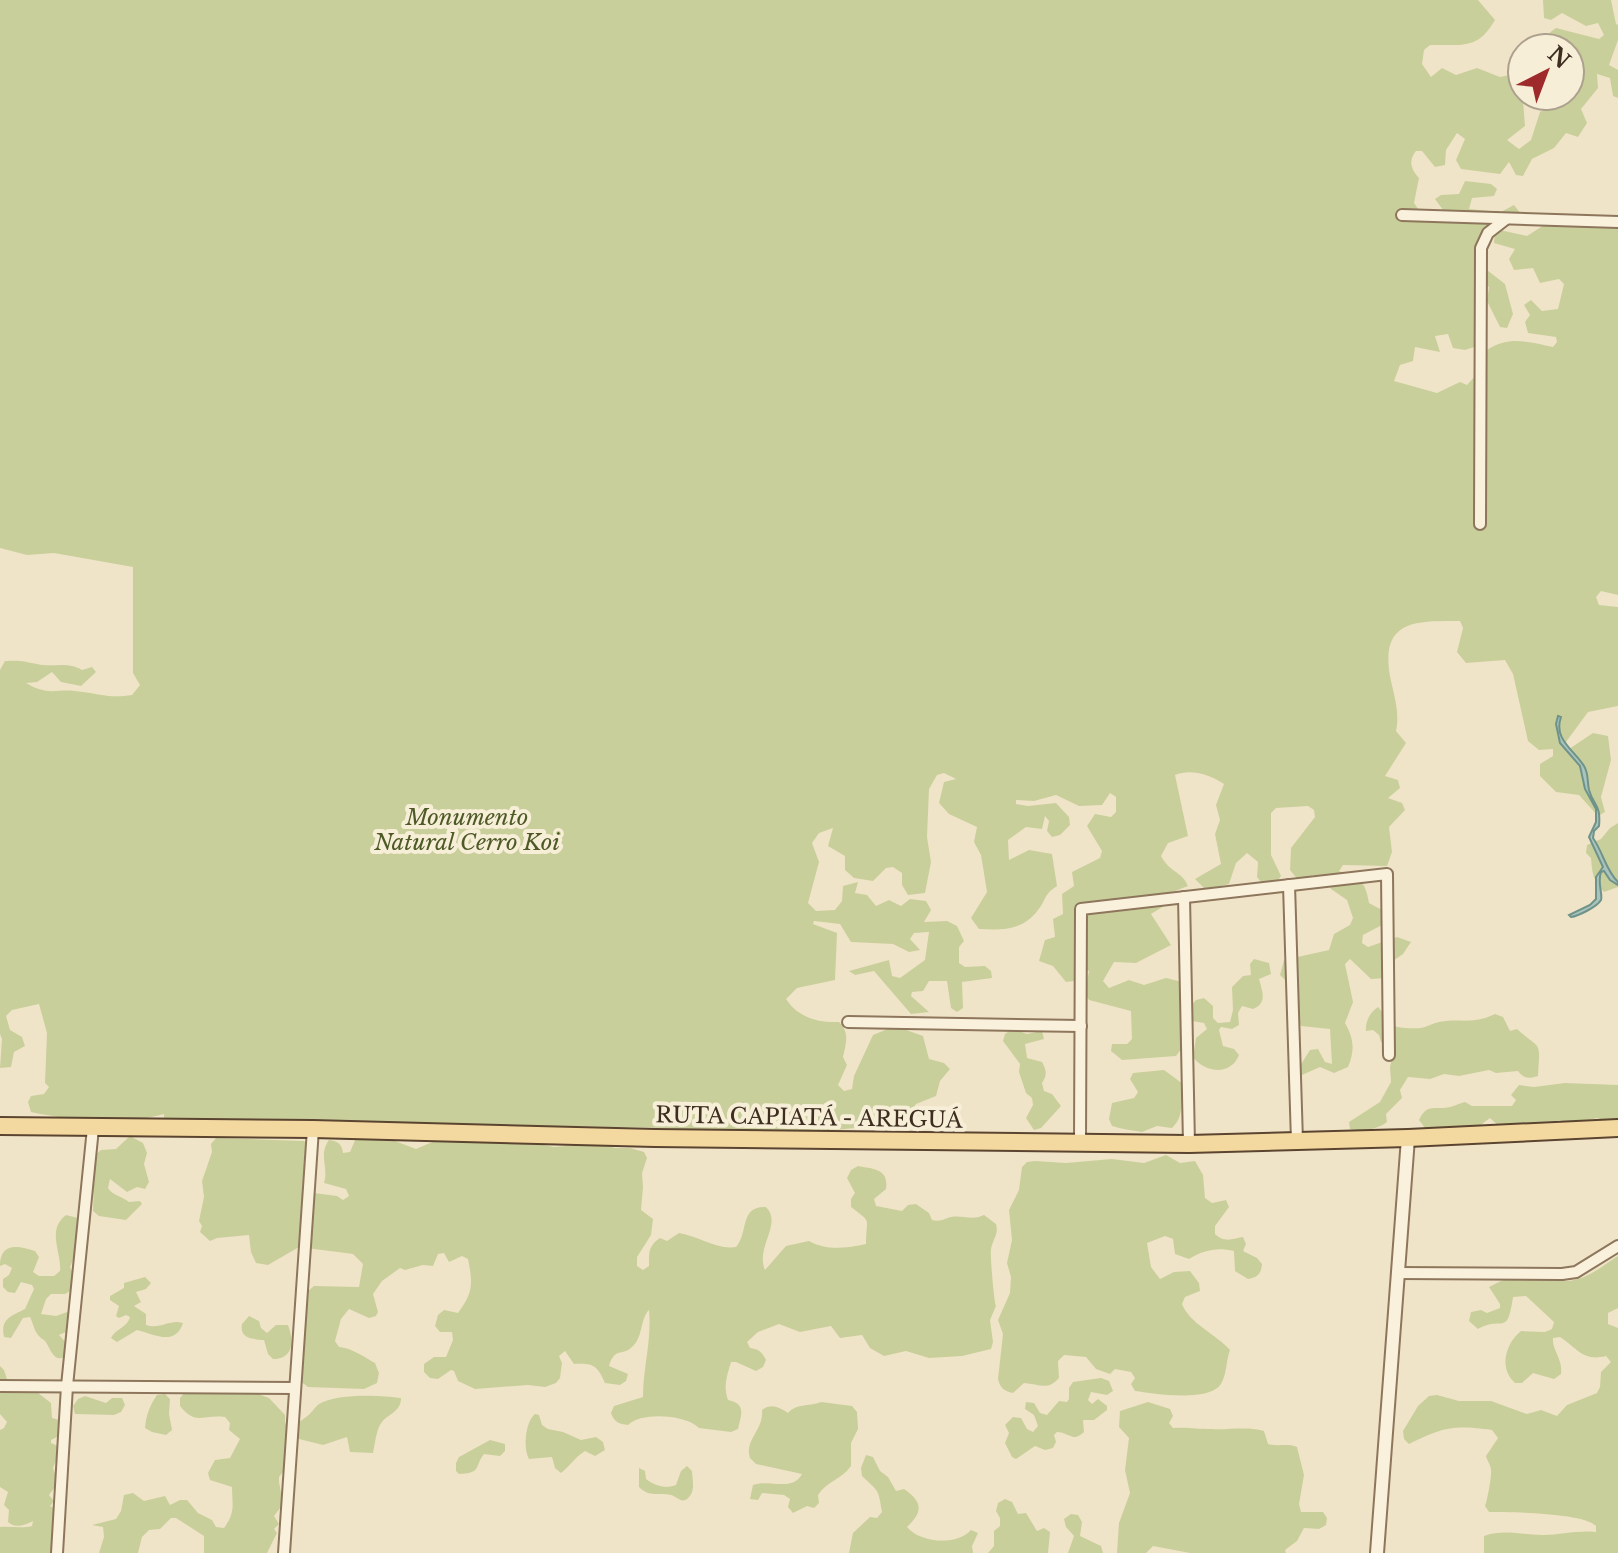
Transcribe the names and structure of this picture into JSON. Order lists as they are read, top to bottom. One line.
{"streets":{"main road":["RUTA CAPIATÁ - AREGUÁ"]},"parks":["Monumento Natural Cerro Koi"],"north":"top right"}
